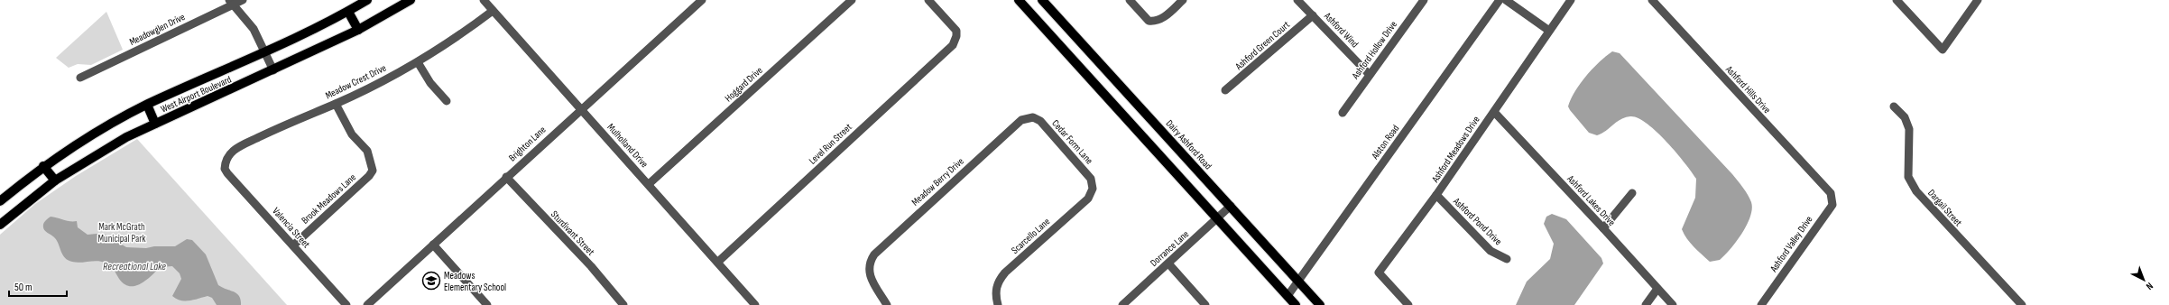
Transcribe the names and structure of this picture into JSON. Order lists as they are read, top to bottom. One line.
{"streets":{"main road":["West Airport Boulevard","Dairy Ashford Road"],"street":["Meadowglen Drive","Ashford Wind","Ashford Green Court","Ashford Hollow Drive","Meadow Crest Drive","Hoggard Drive","Ashford Hills Drive","Cedar Form Lane","Alston Road","Brighton Lane","Level Run Street","Mulholland Drive","Ashford Meadows Drive","Meadow Berry Drive","Brook Meadows Lane","Ashford Lakes Drive","Dargail Street","Ashford Pond Drive","Valencia Street","Sturdivant Street","Scarcello Lane","Ashford Valley Drive","Dorrance Lane"]},"crossings":[["Ashford Wind","Ashford Green Court"],["Ashford Wind","Ashford Hollow Drive"],["Meadow Crest Drive","Mulholland Drive"],["Meadow Crest Drive","Brook Meadows Lane"],["Meadow Crest Drive","Valencia Street"],["Hoggard Drive","Mulholland Drive"],["Ashford Hills Drive","Ashford Valley Drive"],["Cedar Form Lane","Meadow Berry Drive"],["Cedar Form Lane","Scarcello Lane"],["Alston Road","Dairy Ashford Road"],["Brighton Lane","Mulholland Drive"],["Brighton Lane","Sturdivant Street"],["Level Run Street","Mulholland Drive"],["Dairy Ashford Road","Dorrance Lane"],["Ashford Meadows Drive","Ashford Lakes Drive"],["Ashford Meadows Drive","Ashford Pond Drive"],["Brook Meadows Lane","Valencia Street"]],"water":["Recreational Lake"],"parks":["Mark McGrath Municipal Park"],"places":{"school or university":["Meadows Elementary School"]},"scale_bar":"50 m","north":"bottom right"}
